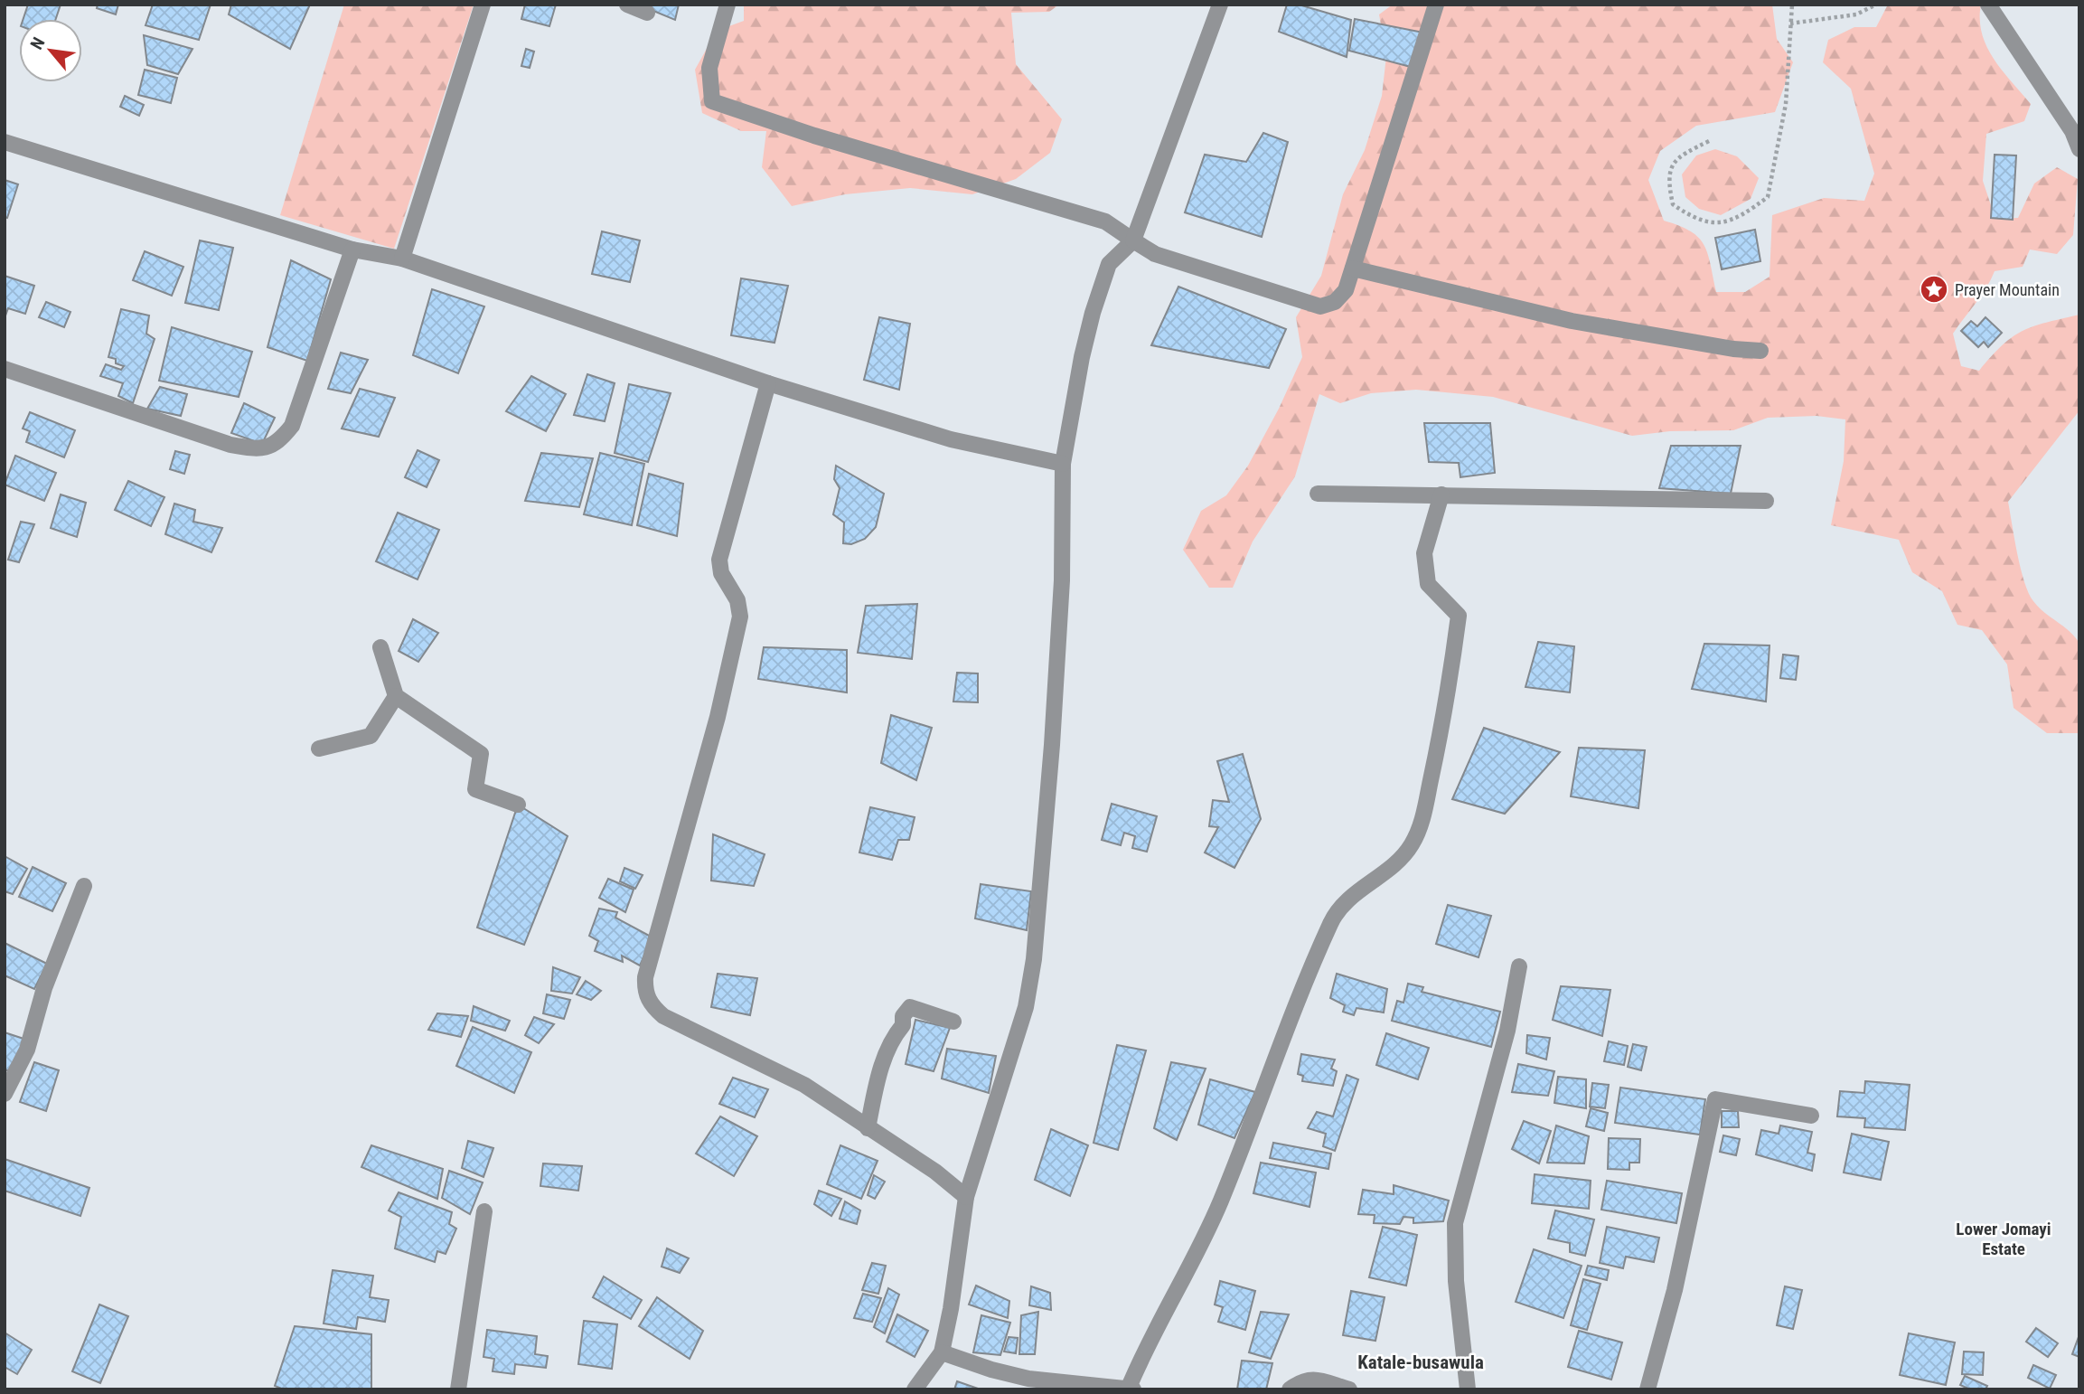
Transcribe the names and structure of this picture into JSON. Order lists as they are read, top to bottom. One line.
{"districts":["Lower Jomayi Estate","Katale-busawula"],"places":{"place":["Prayer Mountain"]},"north":"top left"}
